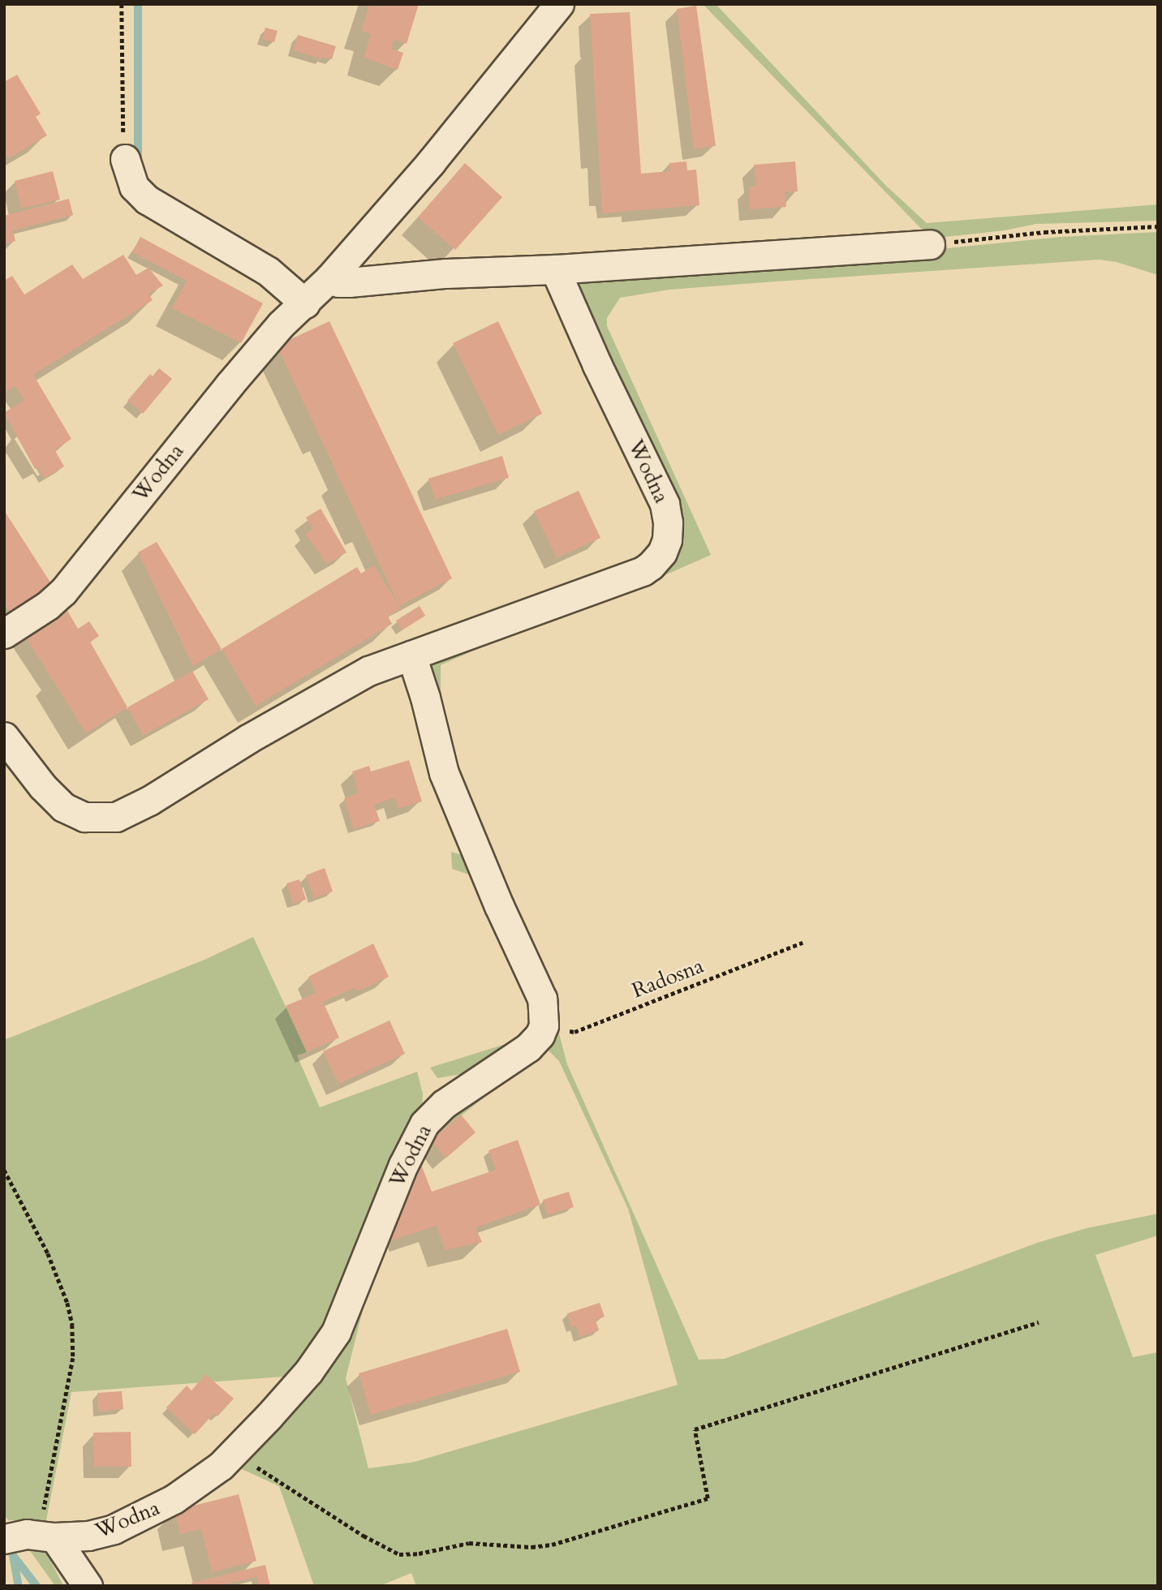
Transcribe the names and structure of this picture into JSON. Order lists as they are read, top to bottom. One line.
{"streets":{"street":["Wodna"],"path":["Radosna"]},"crossings":[["Wodna","Radosna"]]}
